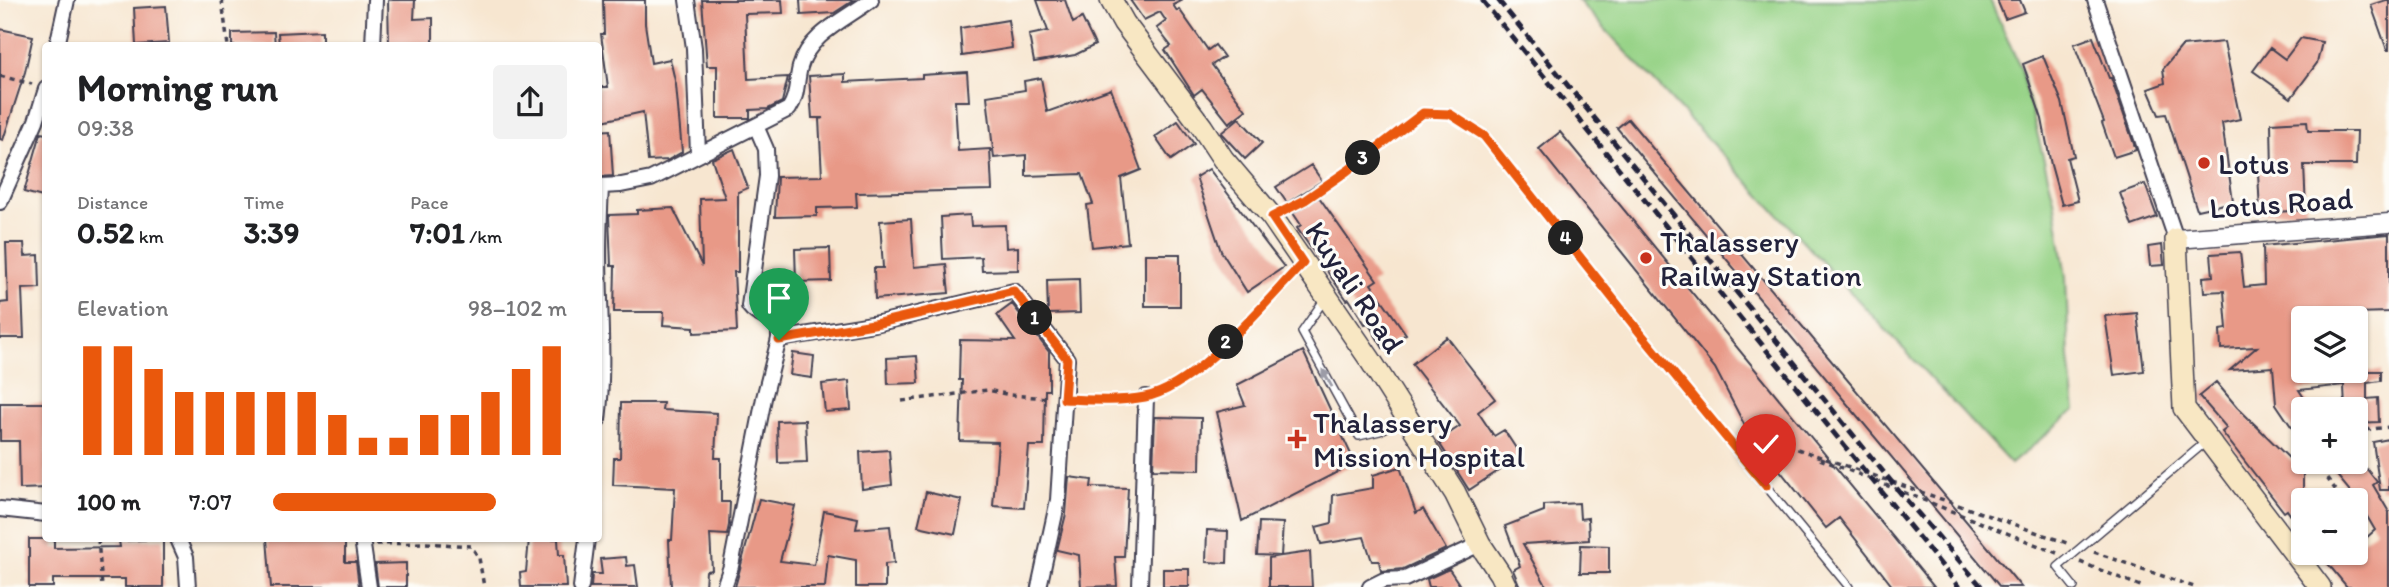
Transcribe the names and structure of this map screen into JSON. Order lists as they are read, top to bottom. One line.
{"streets":{"main road":["Kuyali Road"],"street":["Lotus Road"]},"places":{"other":["Lotus","Thalassery Railway Station"],"health":["Thalassery Mission Hospital"]},"page":{"heading":["Morning run","09:38"],"pins":["3","4","1","2"],"stats":[["Distance","0.52 km"],["Time","3:39"],["Pace","7:01 /km"]],"chart":["Elevation","98–102 m"],"map_buttons":["+","−"],"list":[{"name":"100 m","note":"7:07"}]}}
